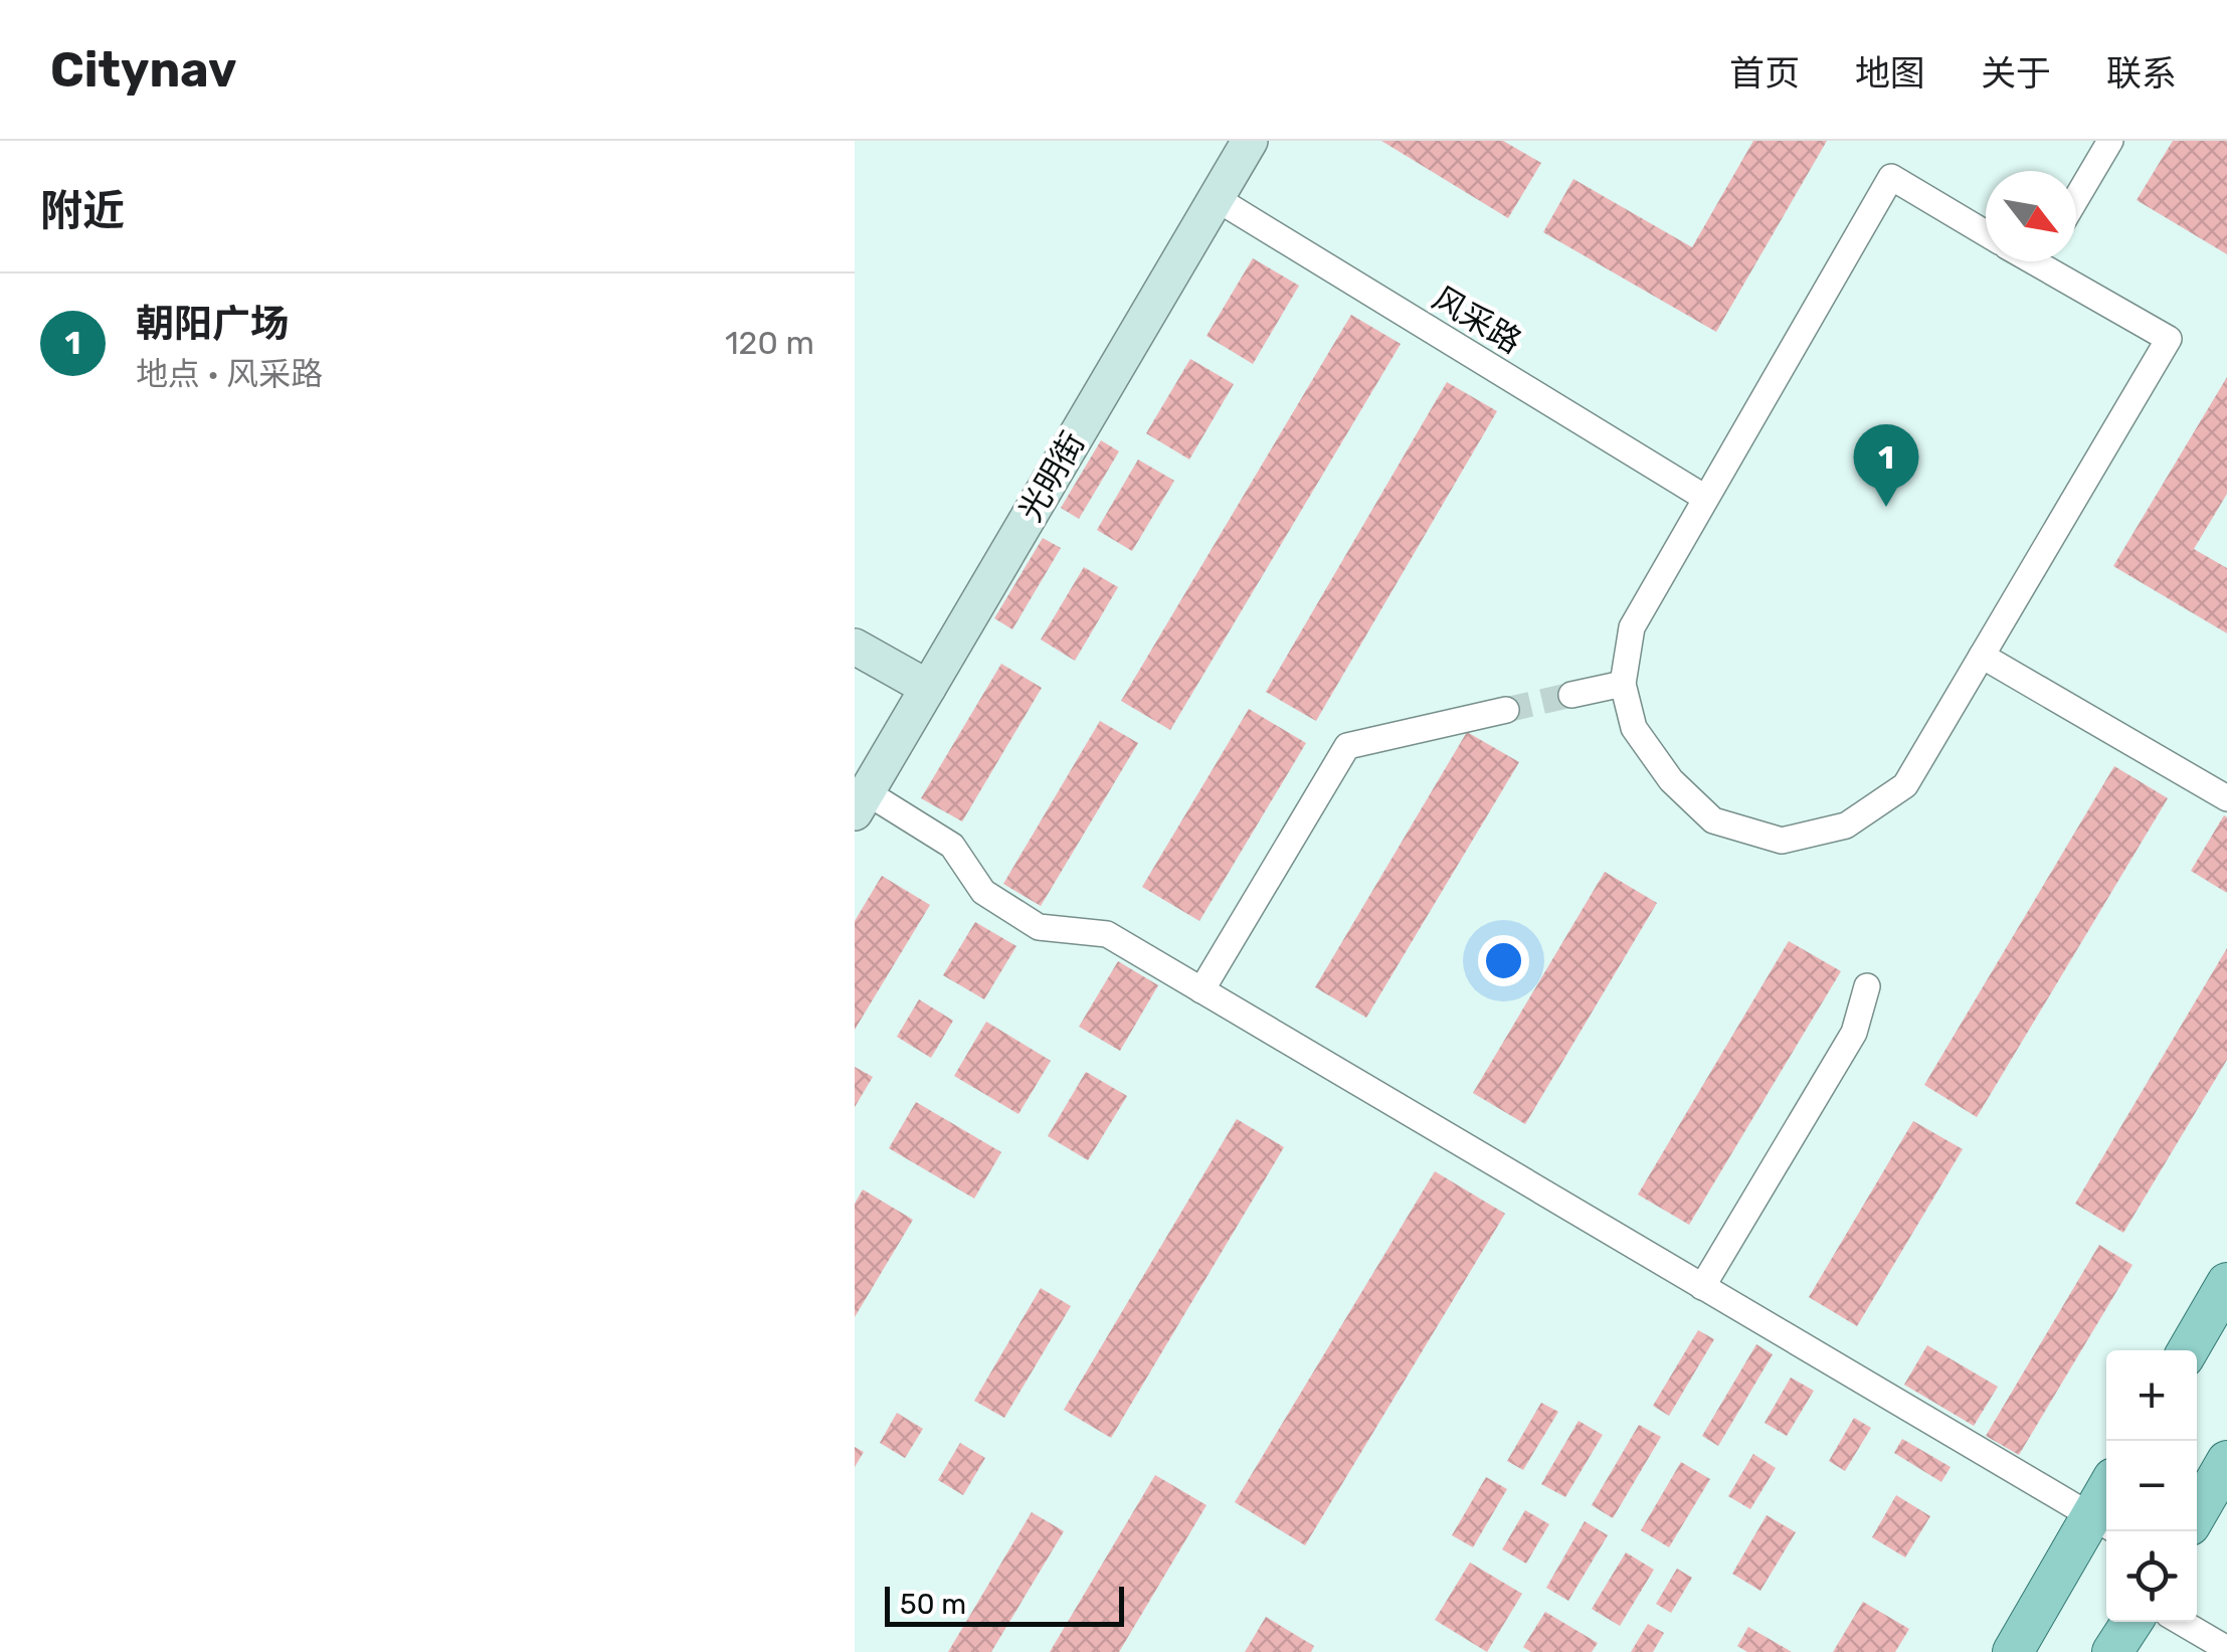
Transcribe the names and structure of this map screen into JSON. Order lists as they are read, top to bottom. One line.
{"streets":{"main road":["光明街"],"street":["风采路"]},"crossings":[["风采路","光明街"]],"scale_bar":"50 m","north":"bottom right","page":{"header":"Citynav","nav":["首页","地图","关于","联系"],"heading":"附近","list":[{"mark":"1","name":"朝阳广场","note":"地点 · 风采路","value":"120 m"}],"pins":"1","map_buttons":["+","−"],"scale":"50 m"}}
